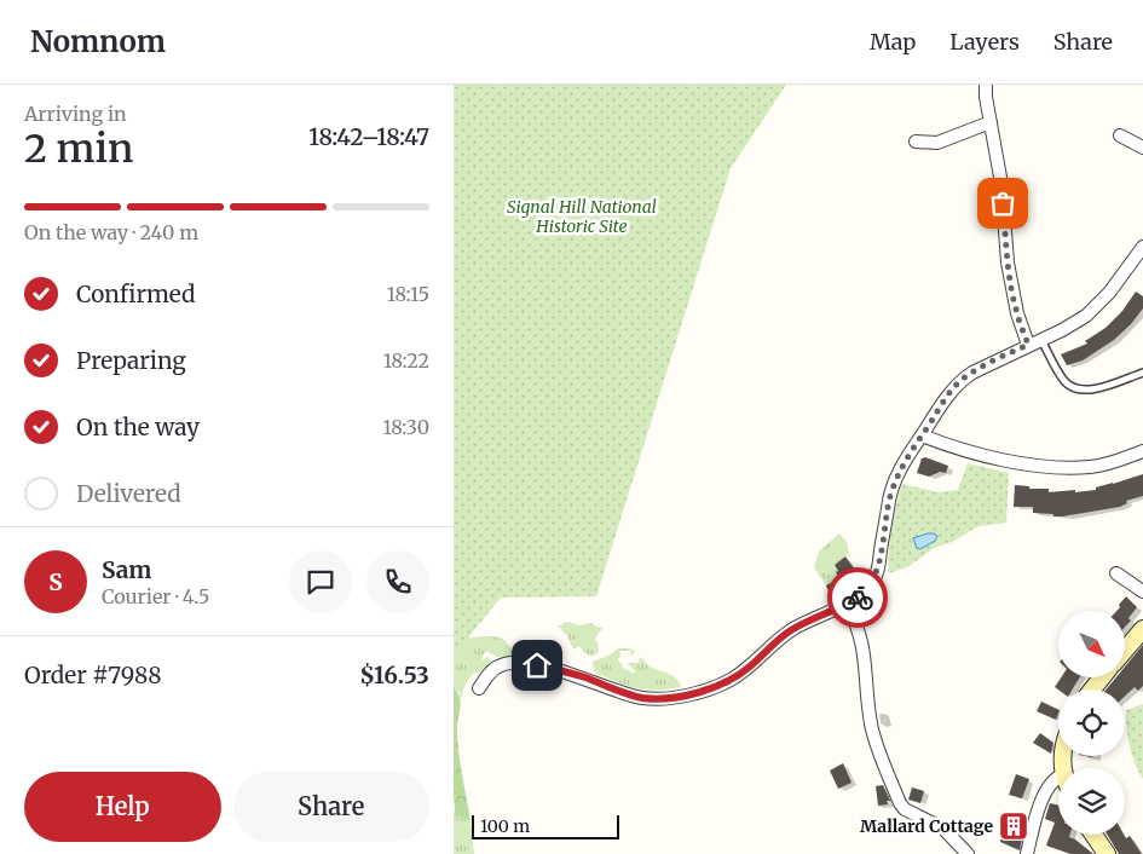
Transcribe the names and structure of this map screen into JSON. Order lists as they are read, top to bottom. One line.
{"parks":["Signal Hill National Historic Site"],"places":{"building":["Mallard Cottage"]},"scale_bar":"100 m","north":"bottom right","page":{"header":"Nomnom","nav":["Map","Layers","Share"],"heading":["2 min","Arriving in","18:42–18:47"],"panel":["Sam","Courier · 4.5","Order #7988","$16.53"],"bar":"On the way · 240 m","list":[["Confirmed","18:15"],["Preparing","18:22"],["On the way","18:30"],"Delivered"],"round":"S","buttons":["Help","Share"],"scale":"100 m"}}
